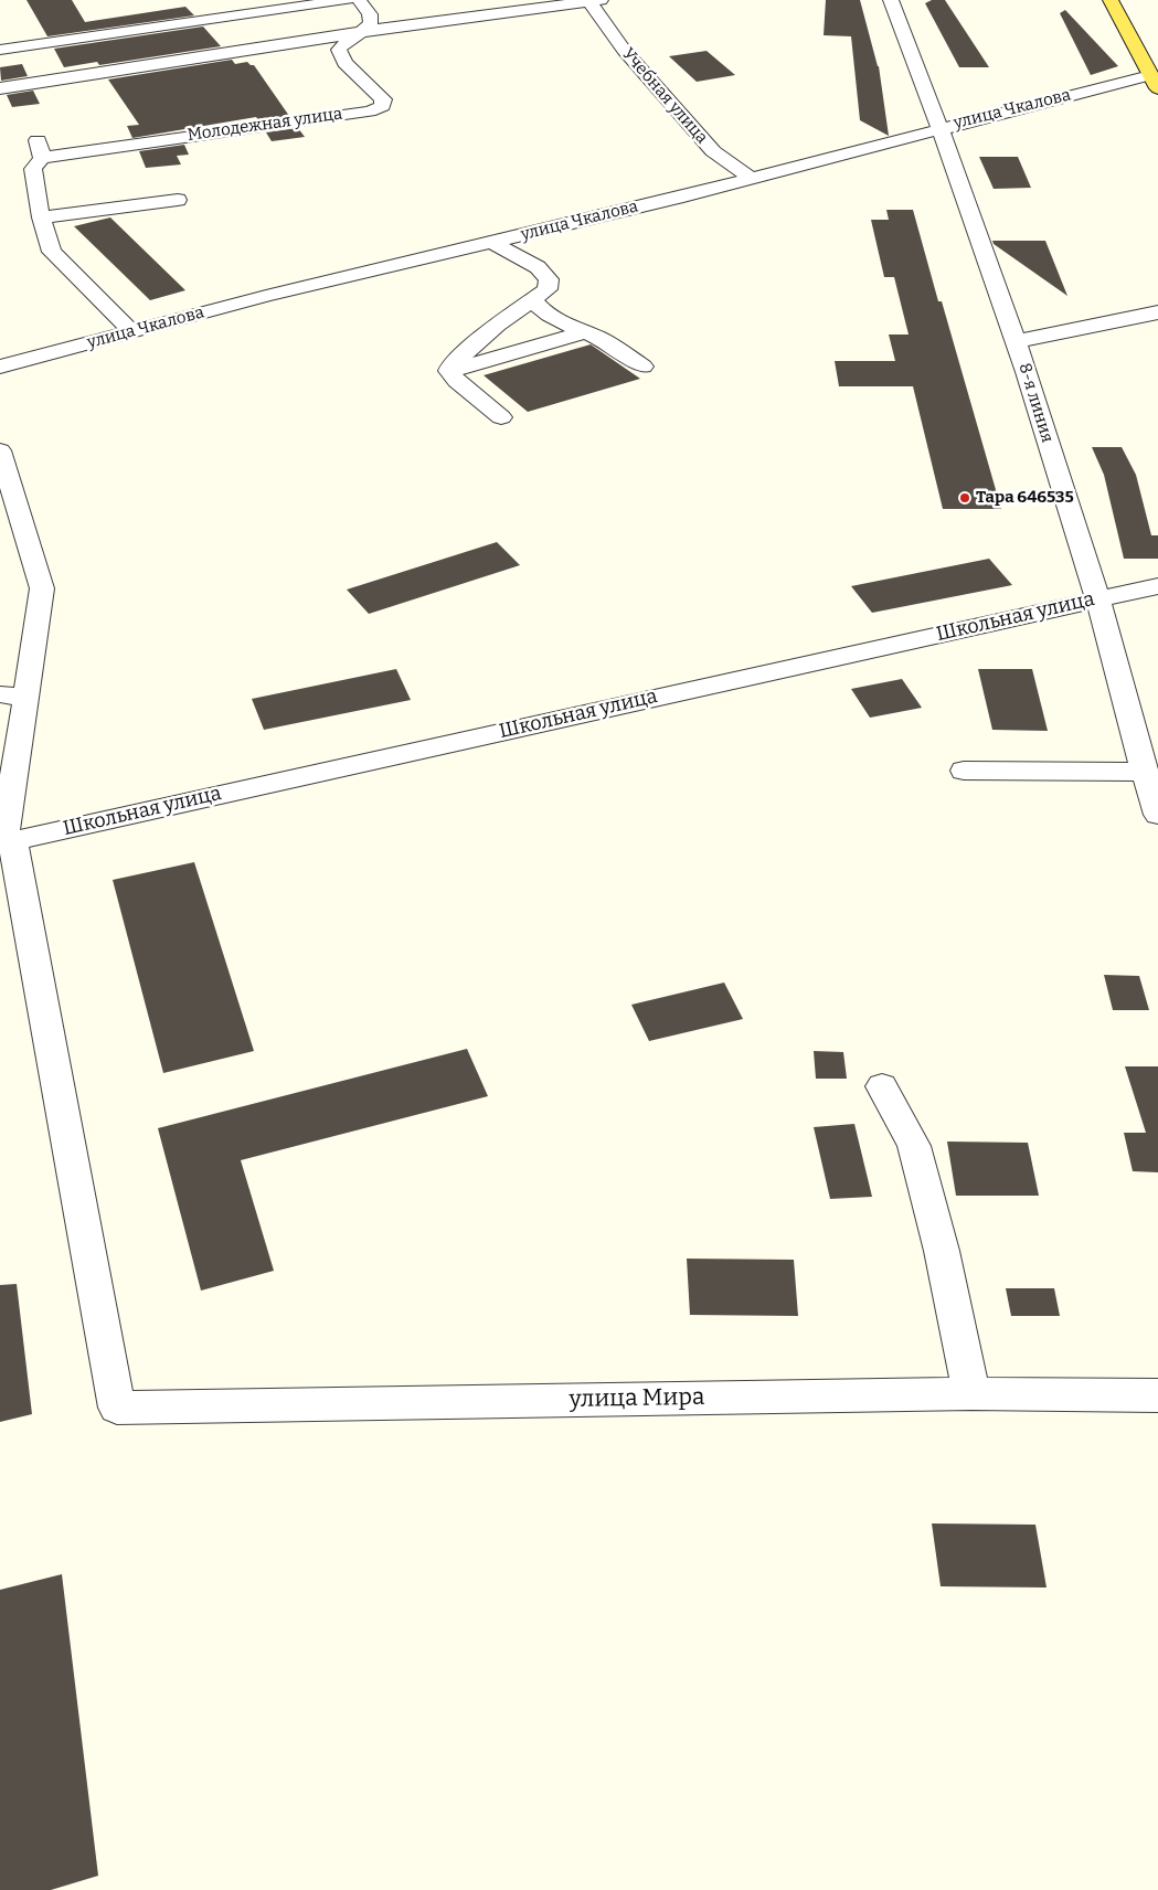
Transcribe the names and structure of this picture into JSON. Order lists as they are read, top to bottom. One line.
{"streets":{"street":["Учебная улица","улица Чкалова","Молодежная улица","8-я линия","Школьная улица","улица Мира"]},"crossings":[["Учебная улица","улица Чкалова"],["Учебная улица","Молодежная улица"],["улица Чкалова","8-я линия"],["8-я линия","Школьная улица"],["Школьная улица","улица Мира"]],"places":["Тара 646535"]}
